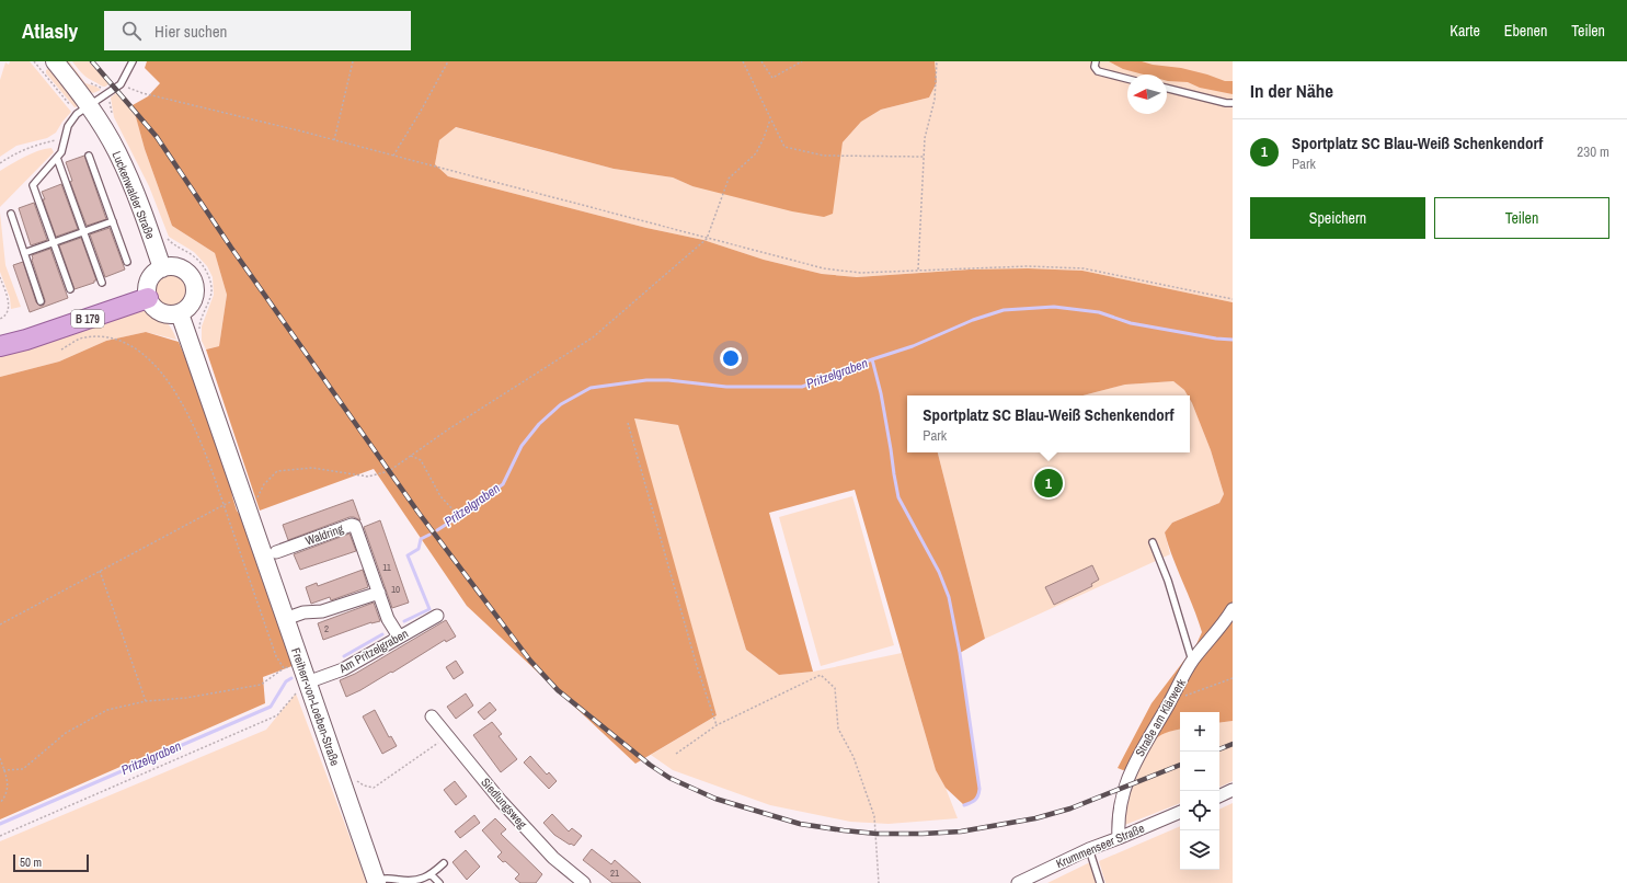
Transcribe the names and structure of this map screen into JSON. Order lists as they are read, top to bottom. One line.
{"streets":{"main road":["Luckenwalder Straße","B 179","Freiherr-von-Loeben-Straße"],"street":["Waldring","Am Pritzelgraben","Straße am Klärwerk","Siedlungsweg","Krummenseer Straße"]},"crossings":[["Luckenwalder Straße","B 179"],["Luckenwalder Straße","Freiherr-von-Loeben-Straße"],["B 179","Freiherr-von-Loeben-Straße"],["Waldring","Am Pritzelgraben"],["Am Pritzelgraben","Freiherr-von-Loeben-Straße"],["Straße am Klärwerk","Krummenseer Straße"]],"water":["Pritzelgraben"],"house_numbers":["11","10","2","21"],"scale_bar":"50 m","north":"left","page":{"header":"Atlasly","search":"Hier suchen","nav":["Karte","Ebenen","Teilen"],"heading":"In der Nähe","list":[{"mark":"1","name":"Sportplatz SC Blau-Weiß Schenkendorf","note":"Park","value":"230 m"}],"buttons":["Speichern","Teilen"],"popup":["Sportplatz SC Blau-Weiß Schenkendorf","Park"],"pins":"1","map_buttons":["+","−"],"scale":"50 m"}}
